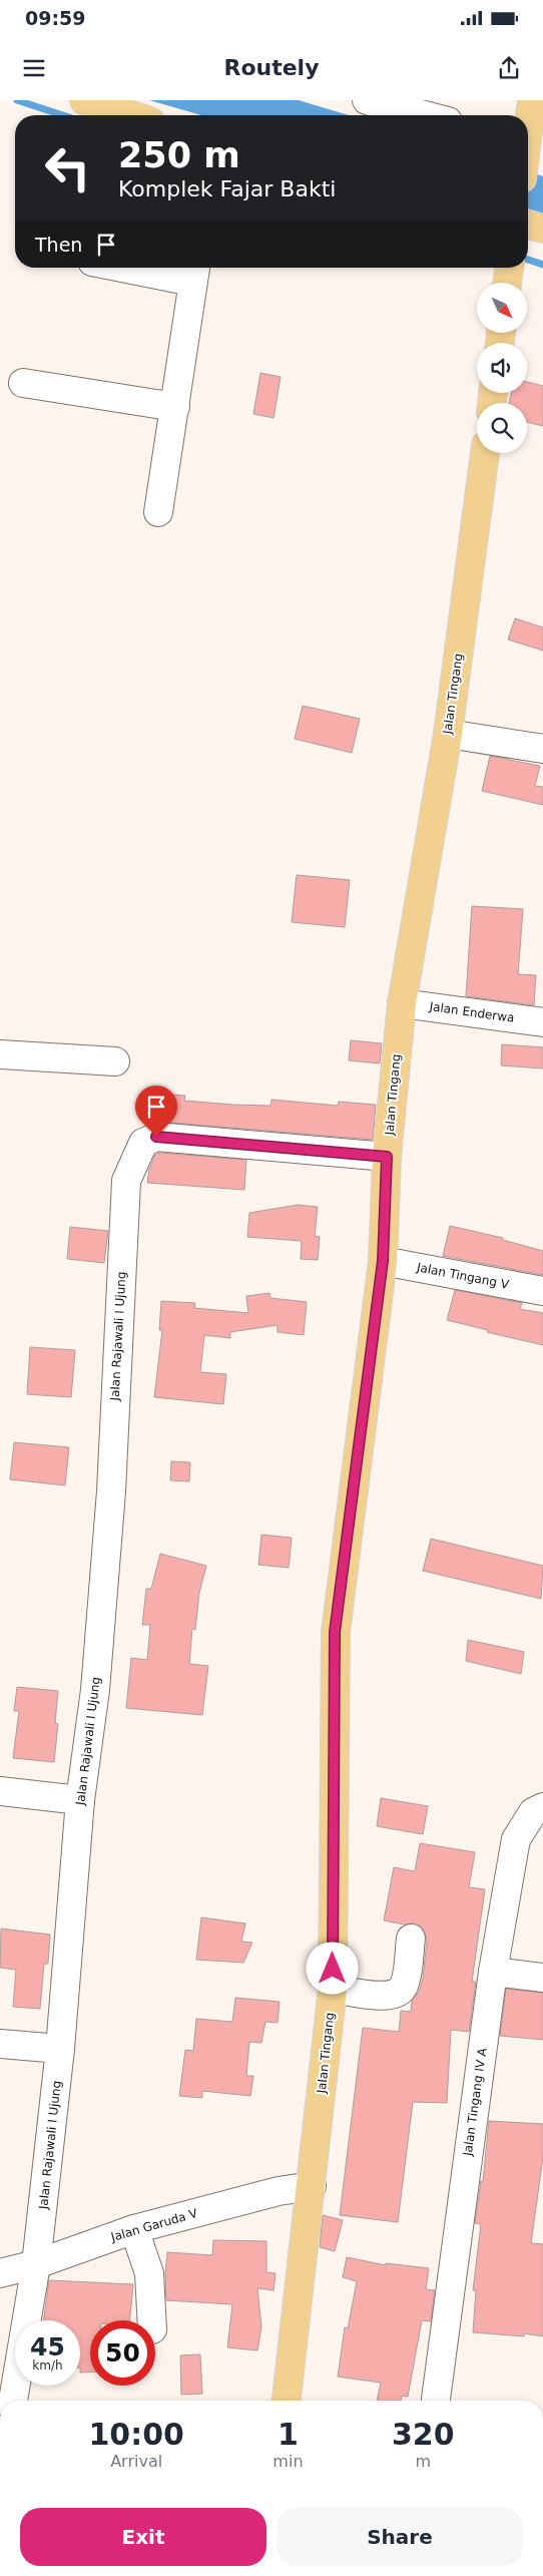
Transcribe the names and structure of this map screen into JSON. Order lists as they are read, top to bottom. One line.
{"streets":{"main road":["Jalan Tingang"],"street":["Jalan Enderwa","Jalan Tingang V","Jalan Rajawali I Ujung","Jalan Tingang IV A","Jalan Garuda V"]},"crossings":[["Jalan Tingang","Jalan Enderwa"],["Jalan Tingang","Jalan Tingang V"],["Jalan Tingang","Jalan Rajawali I Ujung"],["Jalan Tingang","Jalan Garuda V"],["Jalan Rajawali I Ujung","Jalan Garuda V"]],"north":"bottom right","page":{"status":"09:59","header":"Routely","turn":["250 m","Komplek Fajar Bakti"],"then":"Then","speed":"45 km/h","limit":"50","eta":["10:00","Arrival","1","min","320","m"],"buttons":["Exit","Share"]}}
